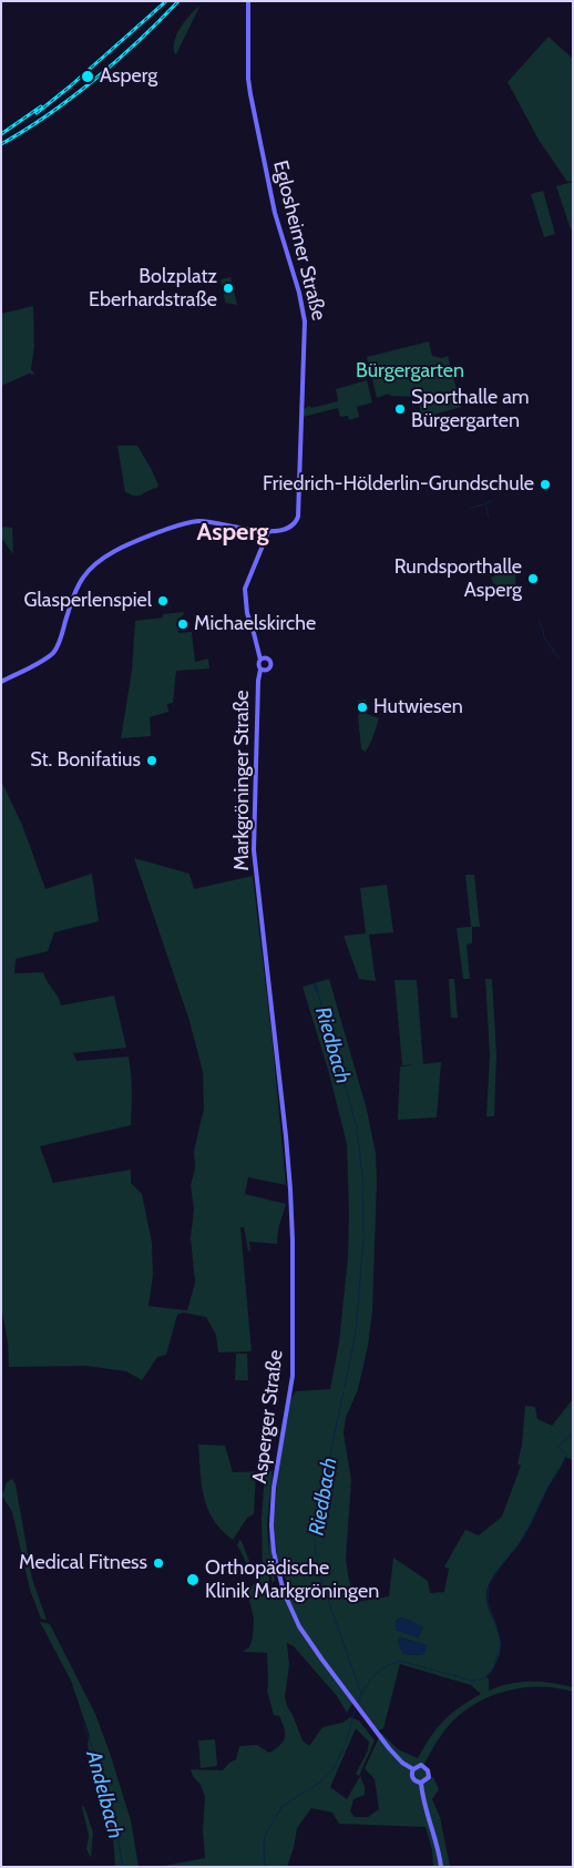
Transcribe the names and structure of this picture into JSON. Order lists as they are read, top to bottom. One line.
{"streets":{"main road":["Eglosheimer Straße","Markgröninger Straße","Asperger Straße"]},"crossings":[["Markgröninger Straße","Asperger Straße"]],"districts":["Asperg"],"water":["Riedbach","Andelbach"],"parks":["Bürgergarten"],"places":["Asperg","Bolzplatz Eberhardstraße","Sporthalle am Bürgergarten","Friedrich-Hölderlin-Grundschule","Rundsporthalle Asperg","Glasperlenspiel","Michaelskirche","Hutwiesen","St. Bonifatius","Medical Fitness","Orthopädische Klinik Markgröningen"]}
